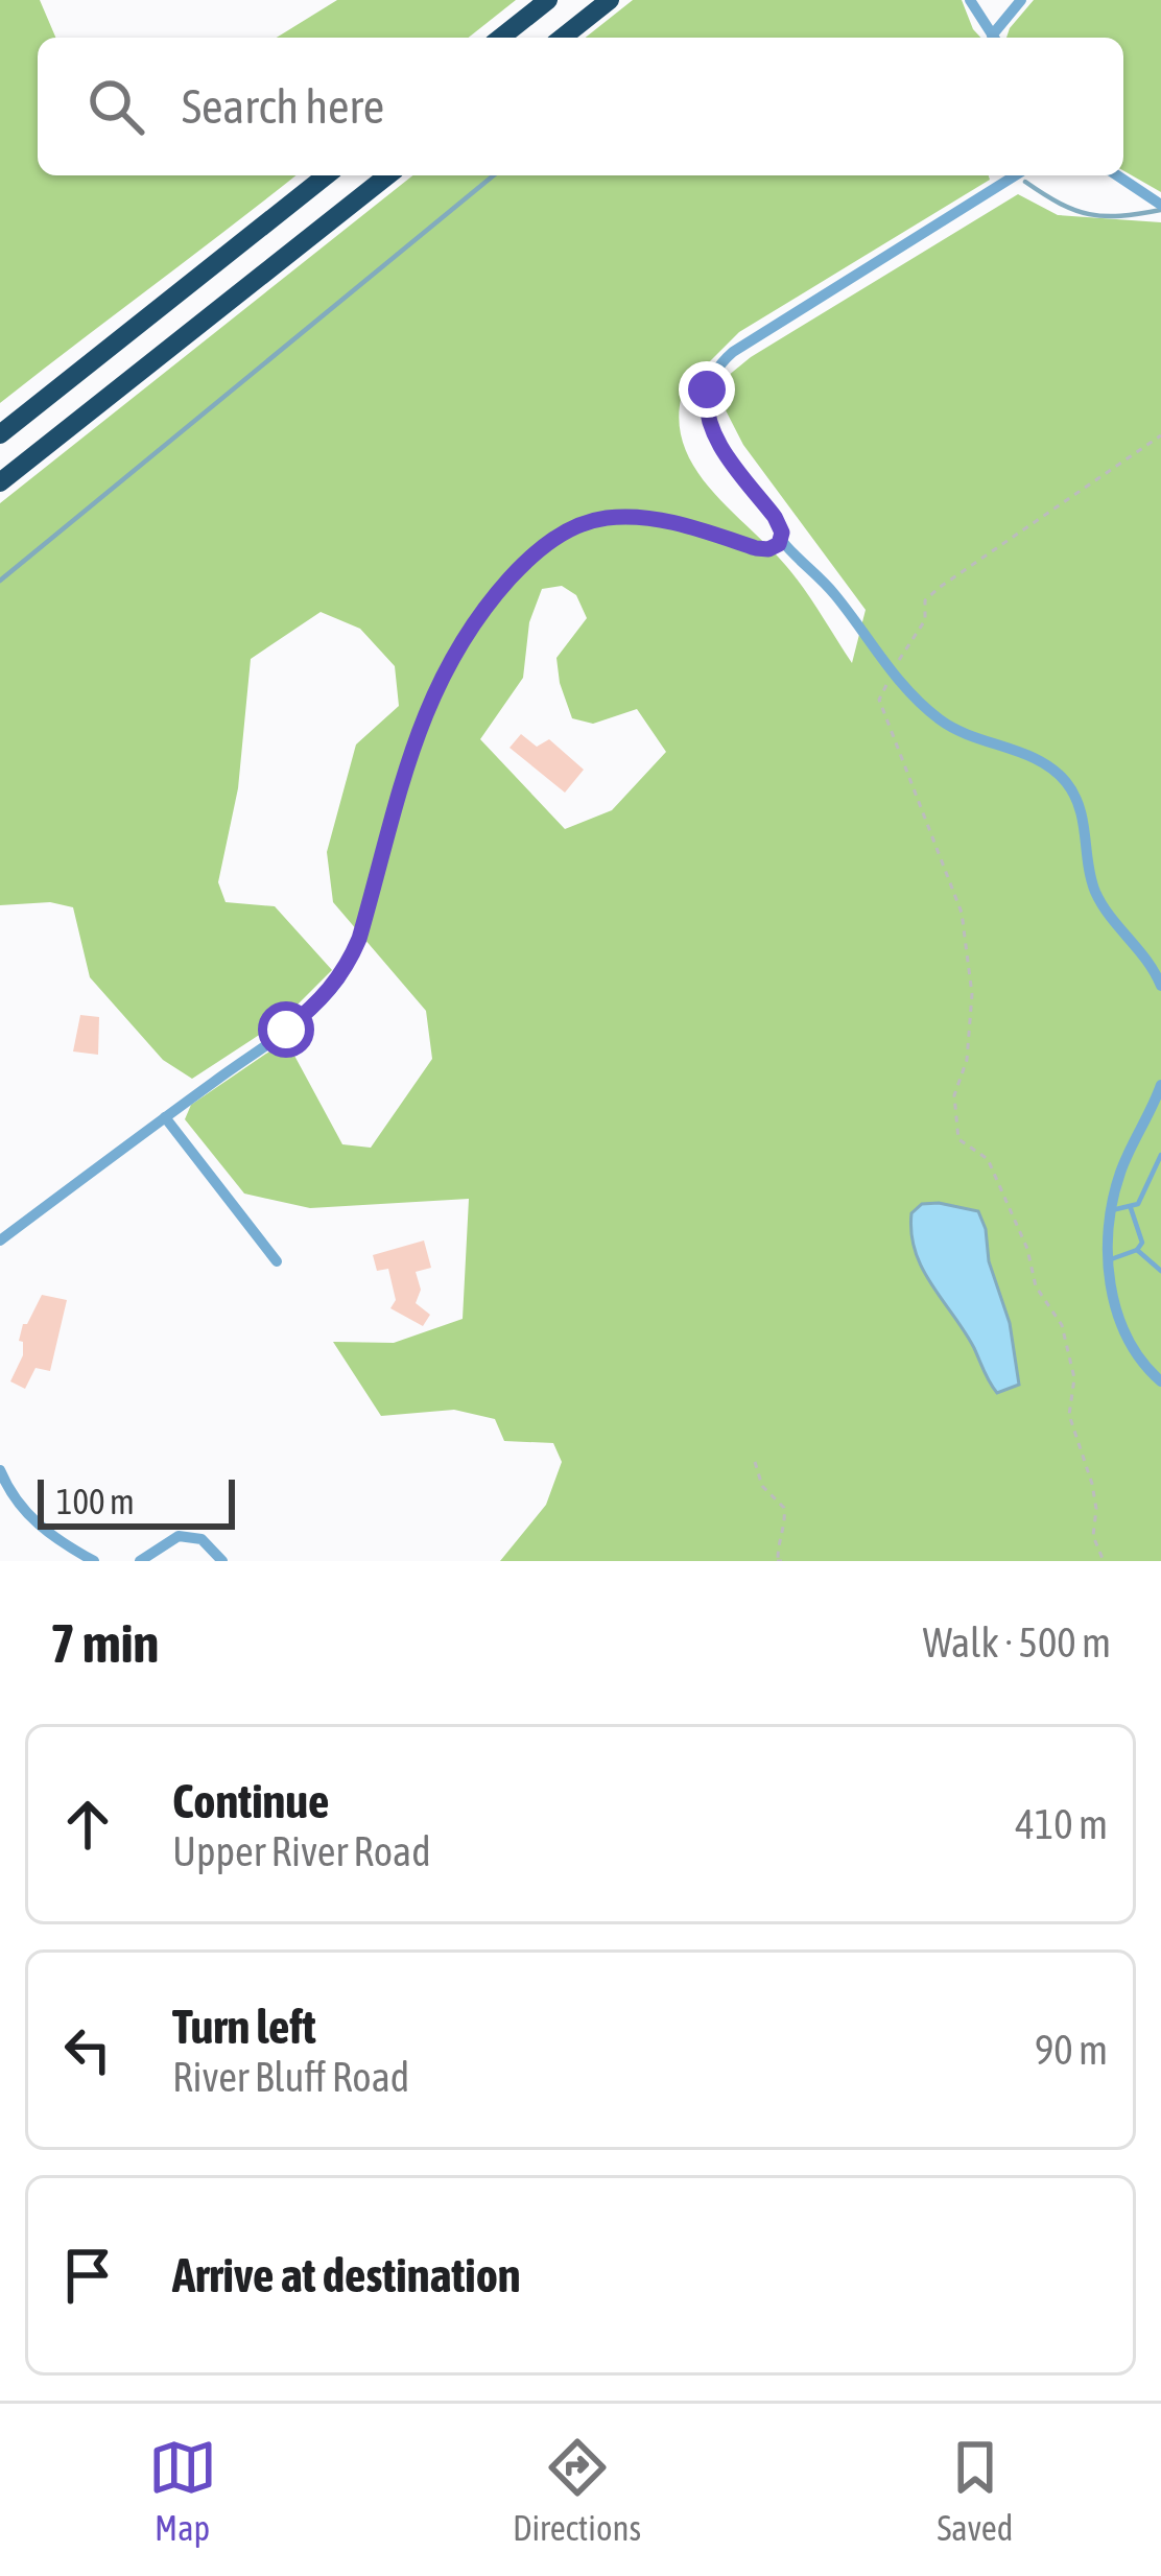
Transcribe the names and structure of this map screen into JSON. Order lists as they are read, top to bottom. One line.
{"scale_bar":"100 m","page":{"search":"Search here","scale":"100 m","heading":["7 min","Walk · 500 m"],"list":[["Continue","Upper River Road","410 m"],["Turn left","River Bluff Road","90 m"],"Arrive at destination"],"nav":["Map","Directions","Saved"]}}
